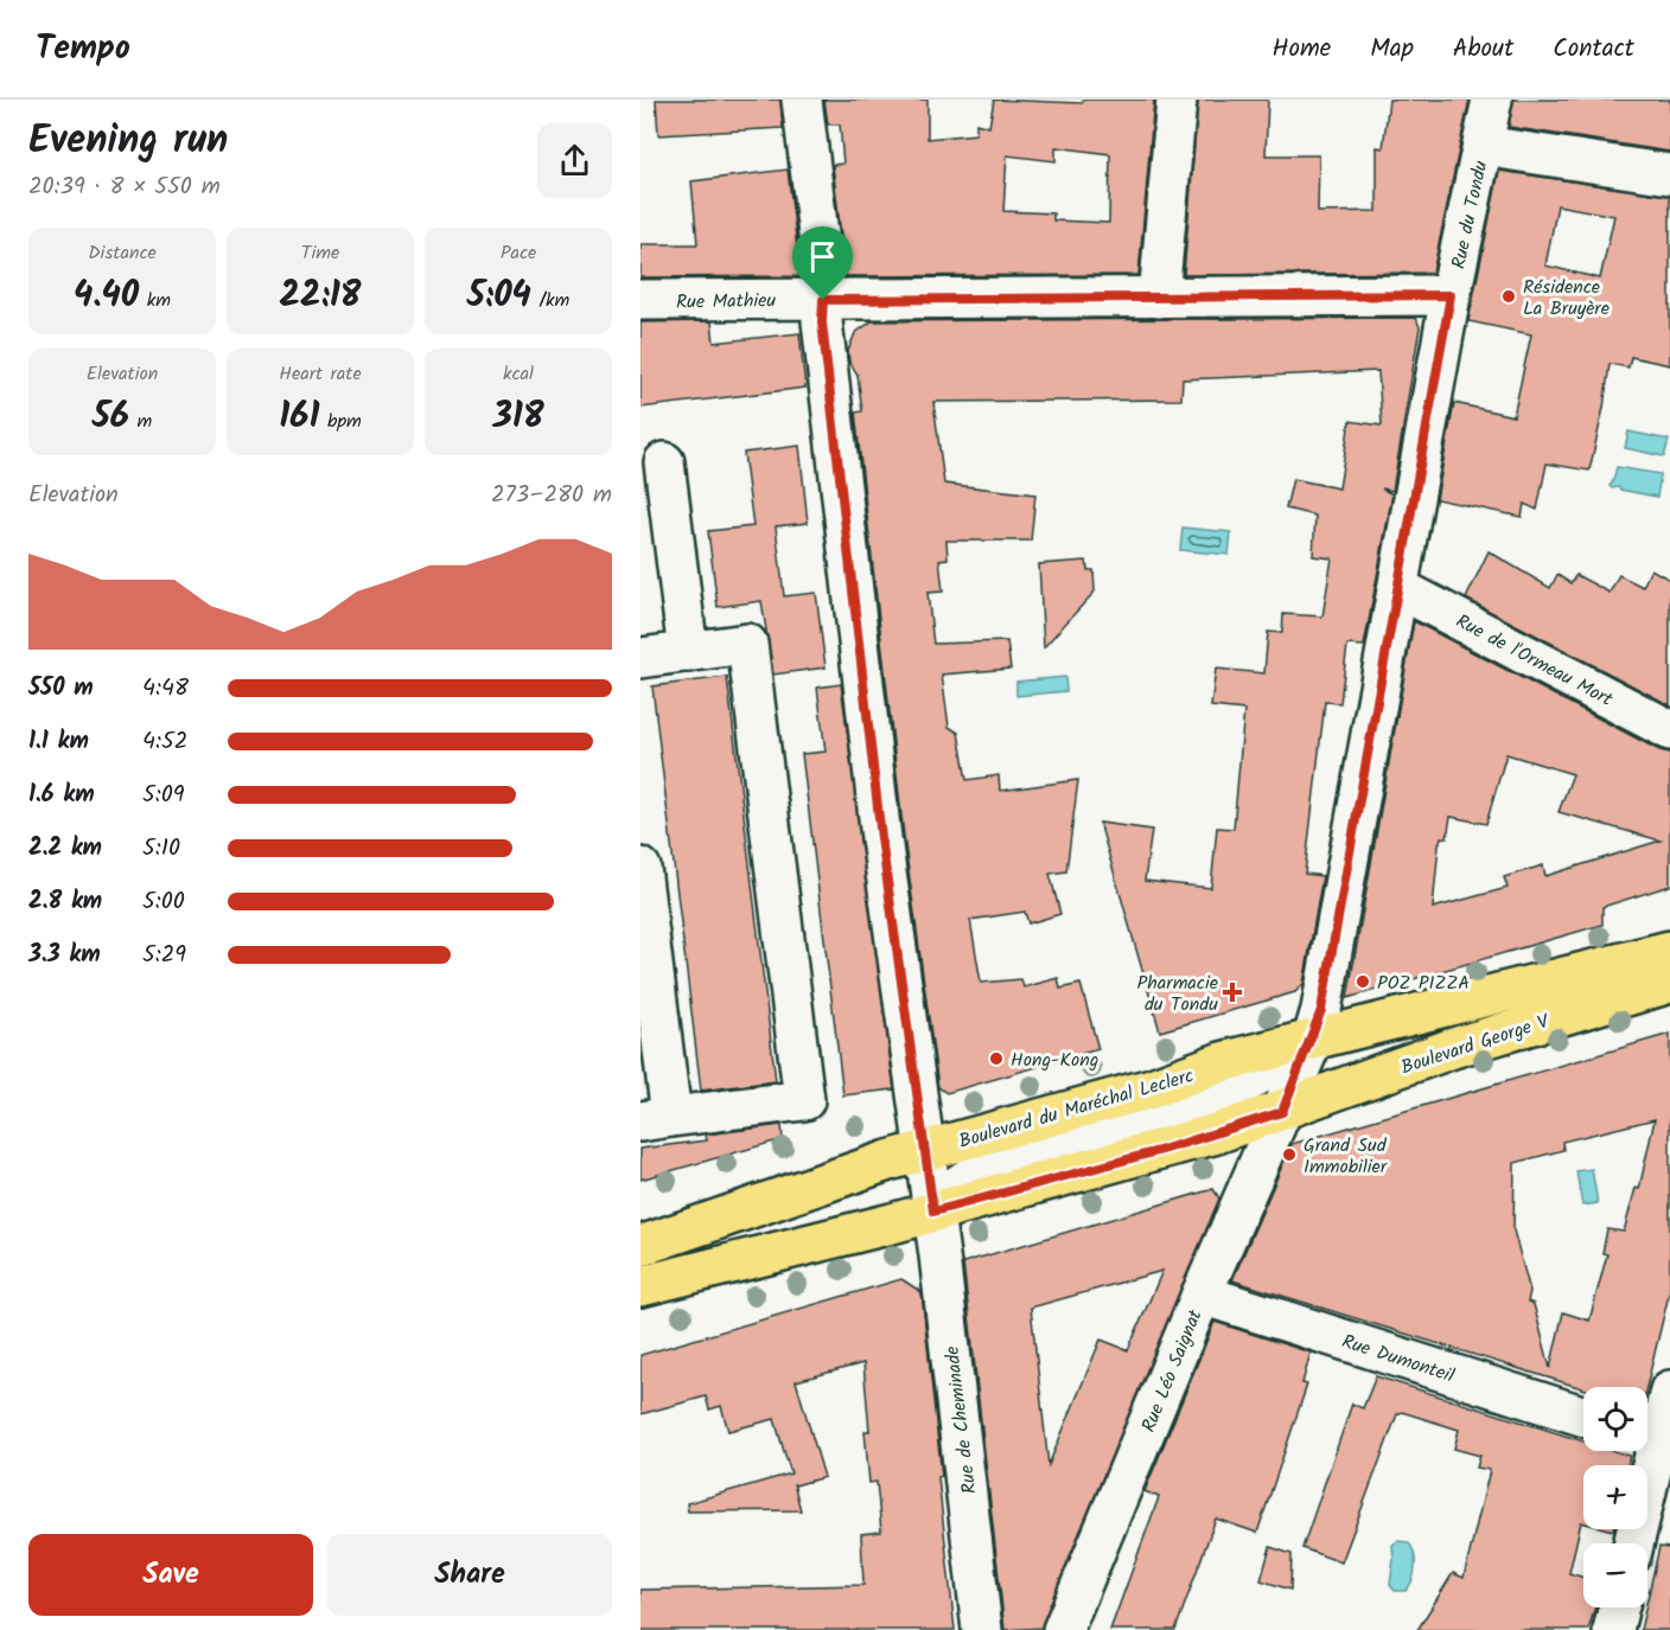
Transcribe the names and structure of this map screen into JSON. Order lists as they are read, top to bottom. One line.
{"streets":{"main road":["Boulevard George V","Boulevard du Maréchal Leclerc"],"street":["Rue du Tondu","Rue Mathieu","Rue de l'Ormeau Mort","Rue Dumonteil","Rue Léo Saignat","Rue de Cheminade"]},"crossings":[["Rue du Tondu","Rue Mathieu"],["Rue du Tondu","Rue de l'Ormeau Mort"],["Rue du Tondu","Boulevard George V"],["Rue du Tondu","Boulevard du Maréchal Leclerc"],["Rue du Tondu","Rue Léo Saignat"],["Rue Mathieu","Rue de Cheminade"],["Boulevard George V","Boulevard du Maréchal Leclerc"],["Boulevard George V","Rue Léo Saignat"],["Boulevard du Maréchal Leclerc","Rue Léo Saignat"],["Boulevard du Maréchal Leclerc","Rue de Cheminade"],["Rue Dumonteil","Rue Léo Saignat"]],"places":{"other":["Résidence La Bruyère","POZ PIZZA","Hong-Kong","Grand Sud Immobilier"],"health":["Pharmacie du Tondu"]},"page":{"header":"Tempo","nav":["Home","Map","About","Contact"],"heading":["Evening run","20:39 · 8 × 550 m"],"stats":[["Distance","4.40 km"],["Time","22:18"],["Pace","5:04 /km"],["Elevation","56 m"],["Heart rate","161 bpm"],["kcal","318"]],"chart":["Elevation","273–280 m"],"list":[{"name":"550 m","note":"4:48"},{"name":"1.1 km","note":"4:52"},{"name":"1.6 km","note":"5:09"},{"name":"2.2 km","note":"5:10"},{"name":"2.8 km","note":"5:00"},{"name":"3.3 km","note":"5:29"}],"map_buttons":["+","−"],"buttons":["Save","Share"]}}
